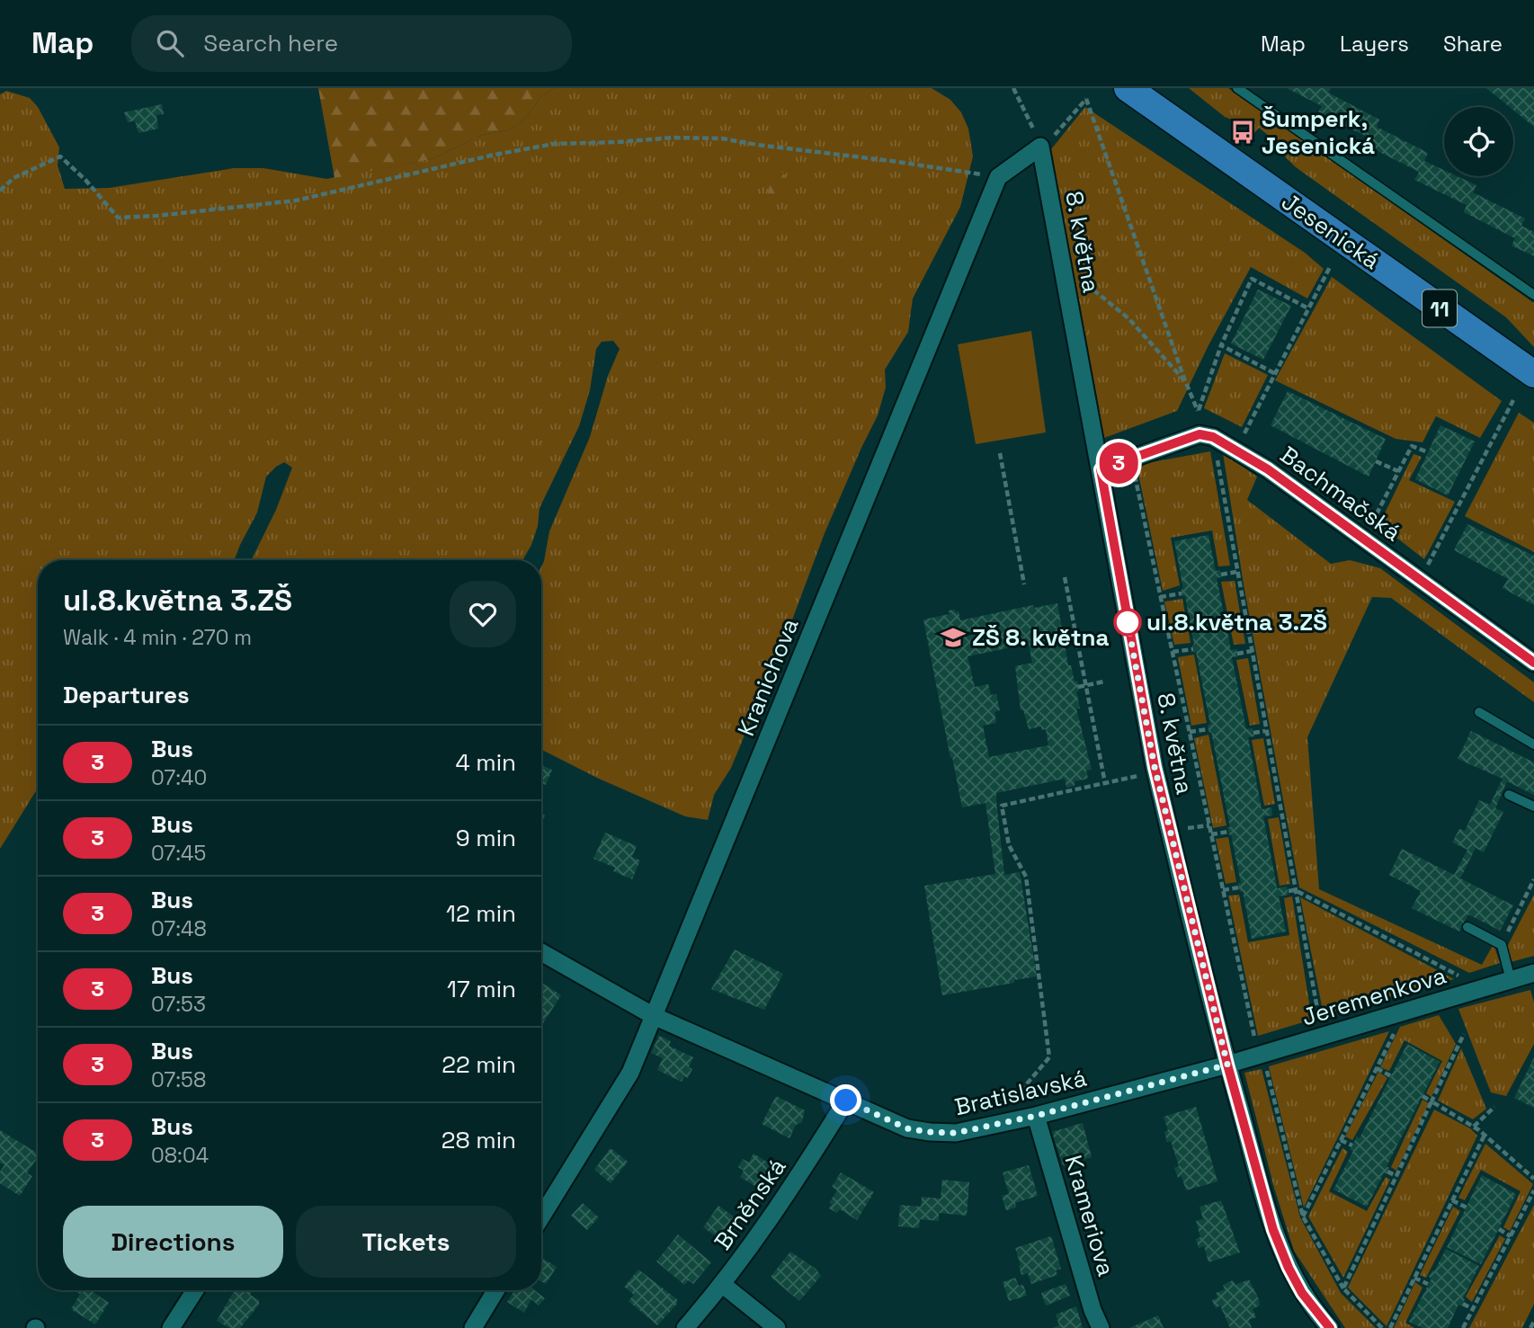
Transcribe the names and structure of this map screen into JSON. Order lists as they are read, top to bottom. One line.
{"streets":{"main road":["Jesenická","11"],"street":["8. května","Bachmačská","Kranichova","Jeremenkova","Bratislavská","Brněnská","Krameriova"]},"crossings":[["8. května","Jeremenkova"],["8. května","Bratislavská"],["Kranichova","Bratislavská"],["Jeremenkova","Bratislavská"],["Bratislavská","Brněnská"],["Bratislavská","Krameriova"]],"places":{"bus stop":["Šumperk, Jesenická"],"other":["ul.8.května 3.ZŠ"],"school or university":["ZŠ 8. května"]},"lines":["bus line 3"],"page":{"header":"Map","search":"Search here","nav":["Map","Layers","Share"],"on_map":"3","heading":[["ul.8.května 3.ZŠ","Walk · 4 min · 270 m"],"Departures"],"list":[{"mark":"3","name":"Bus","note":"07:40","value":"4 min"},{"mark":"3","name":"Bus","note":"07:45","value":"9 min"},{"mark":"3","name":"Bus","note":"07:48","value":"12 min"},{"mark":"3","name":"Bus","note":"07:53","value":"17 min"},{"mark":"3","name":"Bus","note":"07:58","value":"22 min"},{"mark":"3","name":"Bus","note":"08:04","value":"28 min"}],"buttons":["Directions","Tickets"]}}
